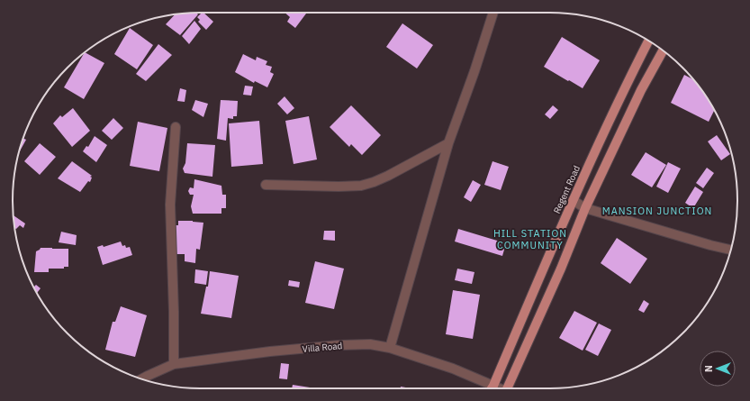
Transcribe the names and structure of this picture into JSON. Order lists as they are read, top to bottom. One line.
{"streets":{"main road":["Regent Road"],"street":["Villa Road"]},"districts":["MANSION JUNCTION","HILL STATION COMMUNITY"],"north":"left"}
